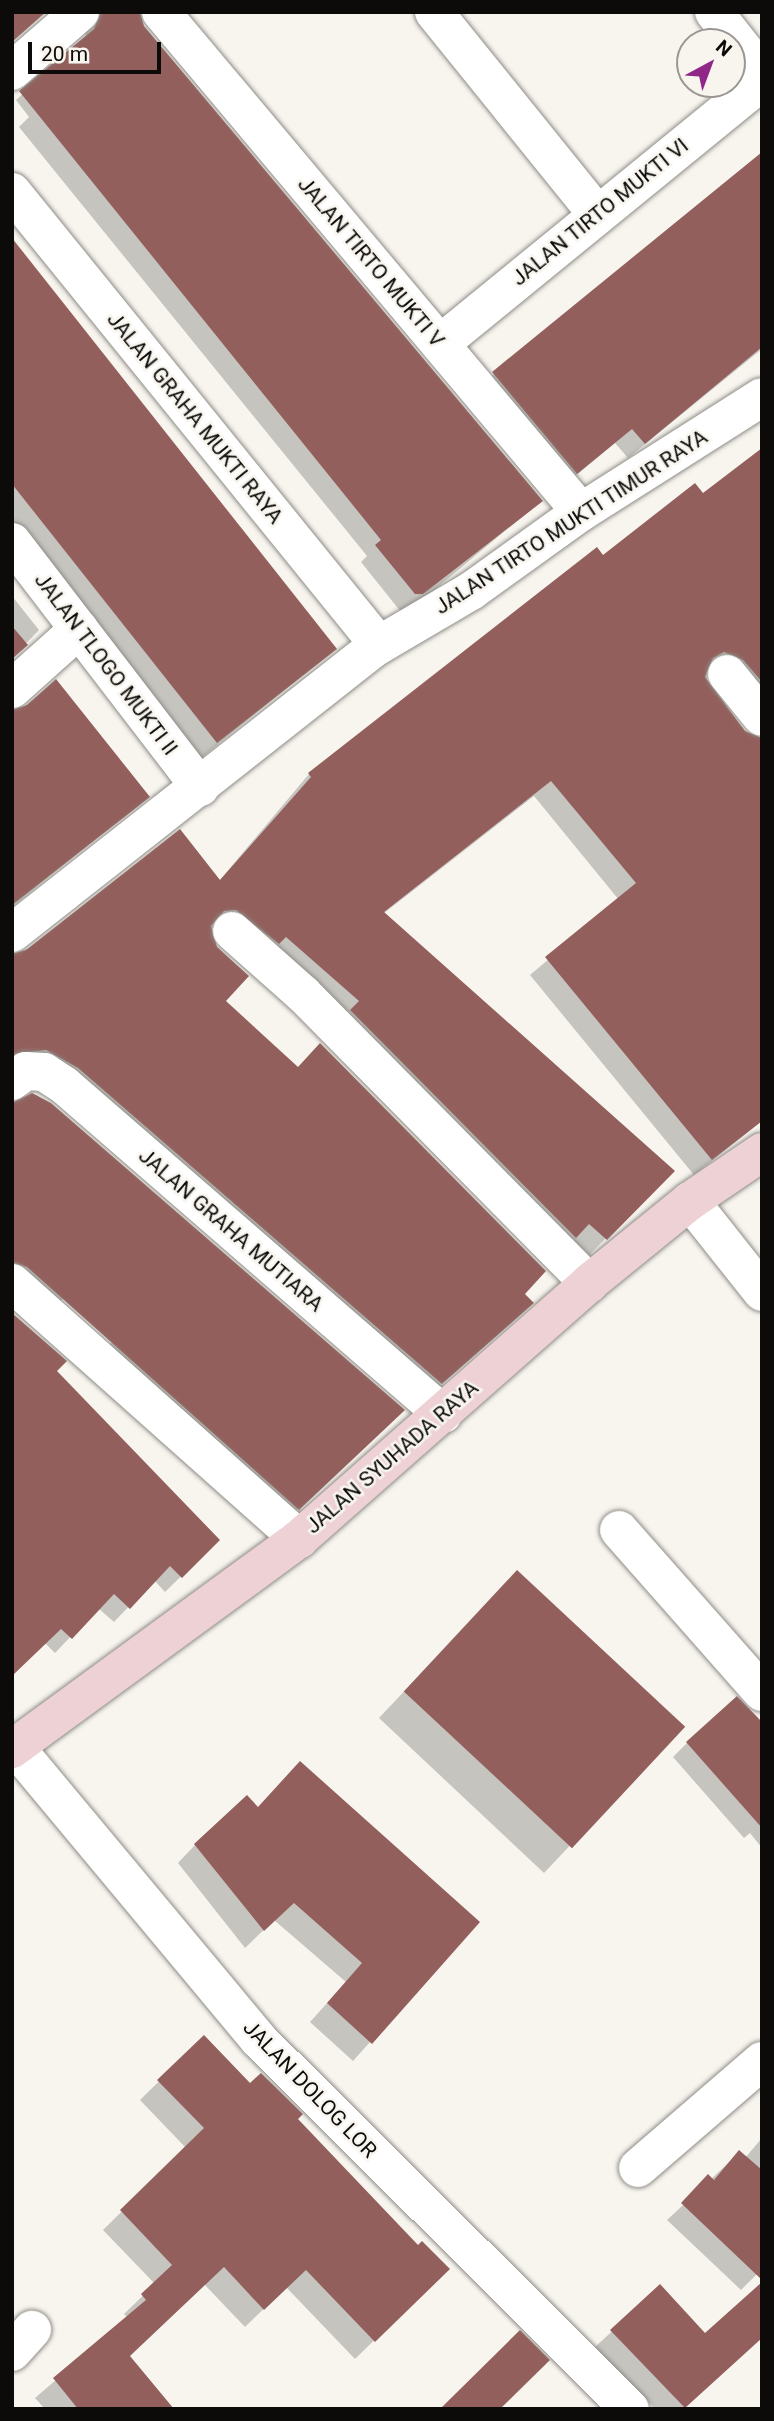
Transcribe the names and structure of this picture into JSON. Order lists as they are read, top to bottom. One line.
{"streets":{"street":["JALAN TIRTO MUKTI VI","JALAN TIRTO MUKTI V","JALAN GRAHA MUKTI RAYA","JALAN TIRTO MUKTI TIMUR RAYA","JALAN TLOGO MUKTI II","JALAN GRAHA MUTIARA","JALAN SYUHADA RAYA","JALAN DOLOG LOR"]},"crossings":[["JALAN TIRTO MUKTI VI","JALAN TIRTO MUKTI V"],["JALAN TIRTO MUKTI V","JALAN TIRTO MUKTI TIMUR RAYA"],["JALAN GRAHA MUKTI RAYA","JALAN TIRTO MUKTI TIMUR RAYA"],["JALAN GRAHA MUTIARA","JALAN SYUHADA RAYA"],["JALAN SYUHADA RAYA","JALAN DOLOG LOR"]],"scale_bar":"20 m","north":"top right"}
